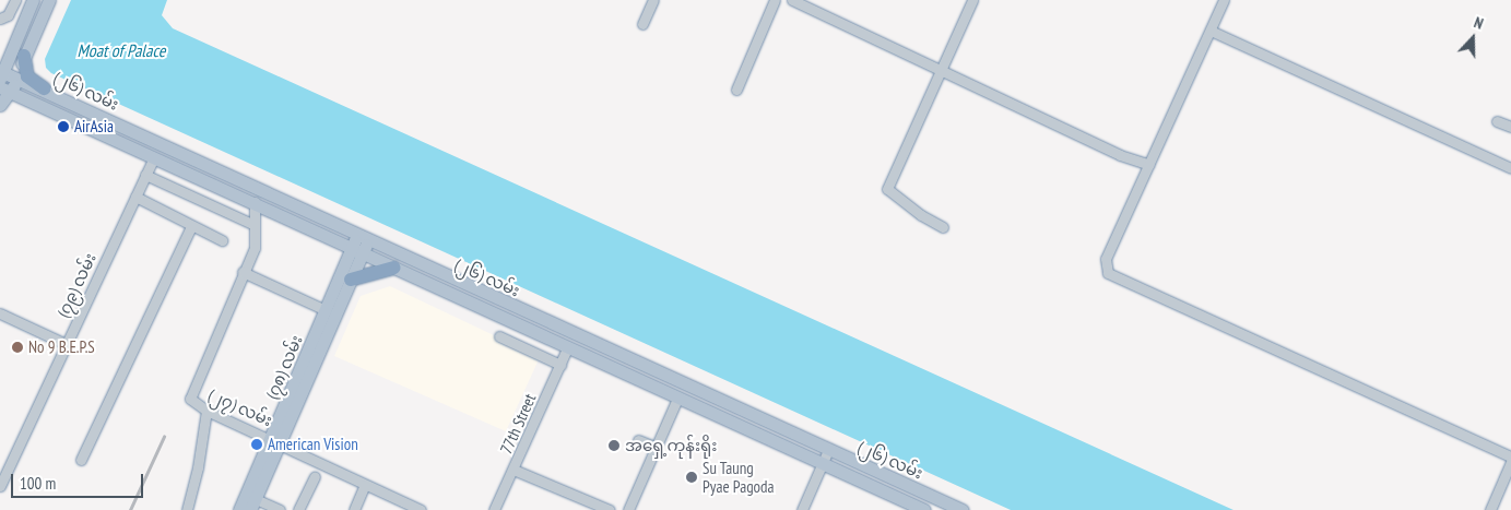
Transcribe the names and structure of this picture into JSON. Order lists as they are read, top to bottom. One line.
{"streets":{"main road":["(၂၆) လမ်း","(၇၈) လမ်း"],"street":["(၇၉) လမ်း","(၂၇) လမ်း","77th Street"]},"crossings":[["(၂၆) လမ်း","(၇၉) လမ်း"],["(၂၆) လမ်း","(၇၈) လမ်း"],["(၂၆) လမ်း","(၂၇) လမ်း"],["(၂၆) လမ်း","77th Street"],["(၇၈) လမ်း","(၂၇) လမ်း"]],"water":["Moat of Palace"],"places":["AirAsia","No 9 B.E.P.S","American Vision","အရှေ့ကုန်းရိုး","Su Taung Pyae Pagoda"],"scale_bar":"100 m","north":"top"}
